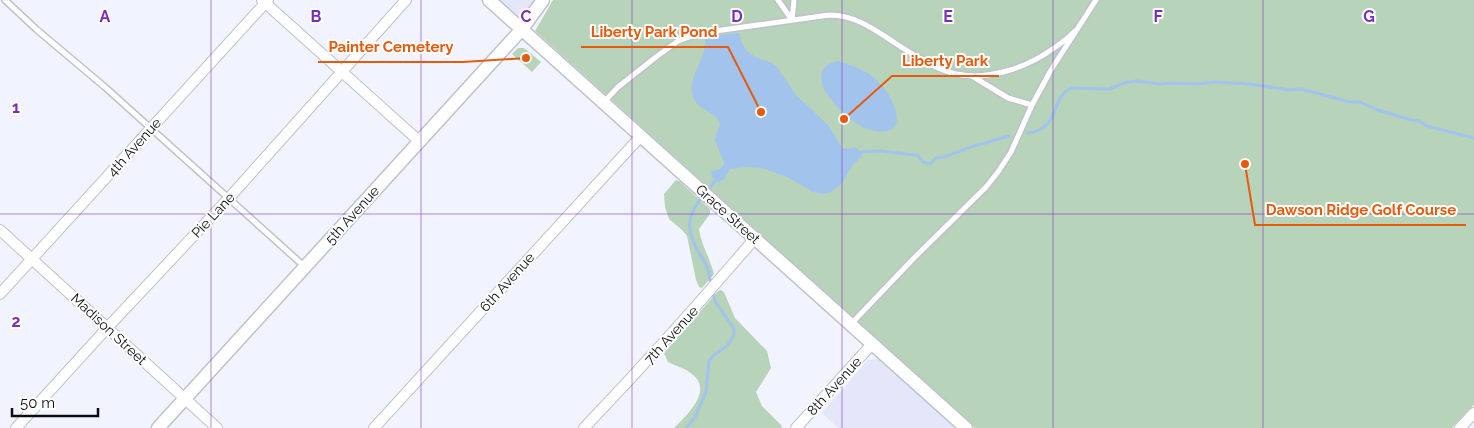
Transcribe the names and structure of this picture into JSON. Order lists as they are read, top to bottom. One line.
{"streets":{"street":["4th Avenue","Grace Street","Pie Lane","5th Avenue","6th Avenue","Madison Street","7th Avenue","8th Avenue"]},"crossings":[["4th Avenue","Madison Street"],["Grace Street","5th Avenue"],["Grace Street","6th Avenue"],["Grace Street","7th Avenue"],["Grace Street","8th Avenue"],["Pie Lane","Madison Street"],["5th Avenue","Madison Street"]],"places":["Painter Cemetery","Liberty Park Pond","Liberty Park","Dawson Ridge Golf Course"],"scale_bar":"50 m","grid":{"columns":["A","B","C","D","E","F","G"],"rows":["1","2"]}}
